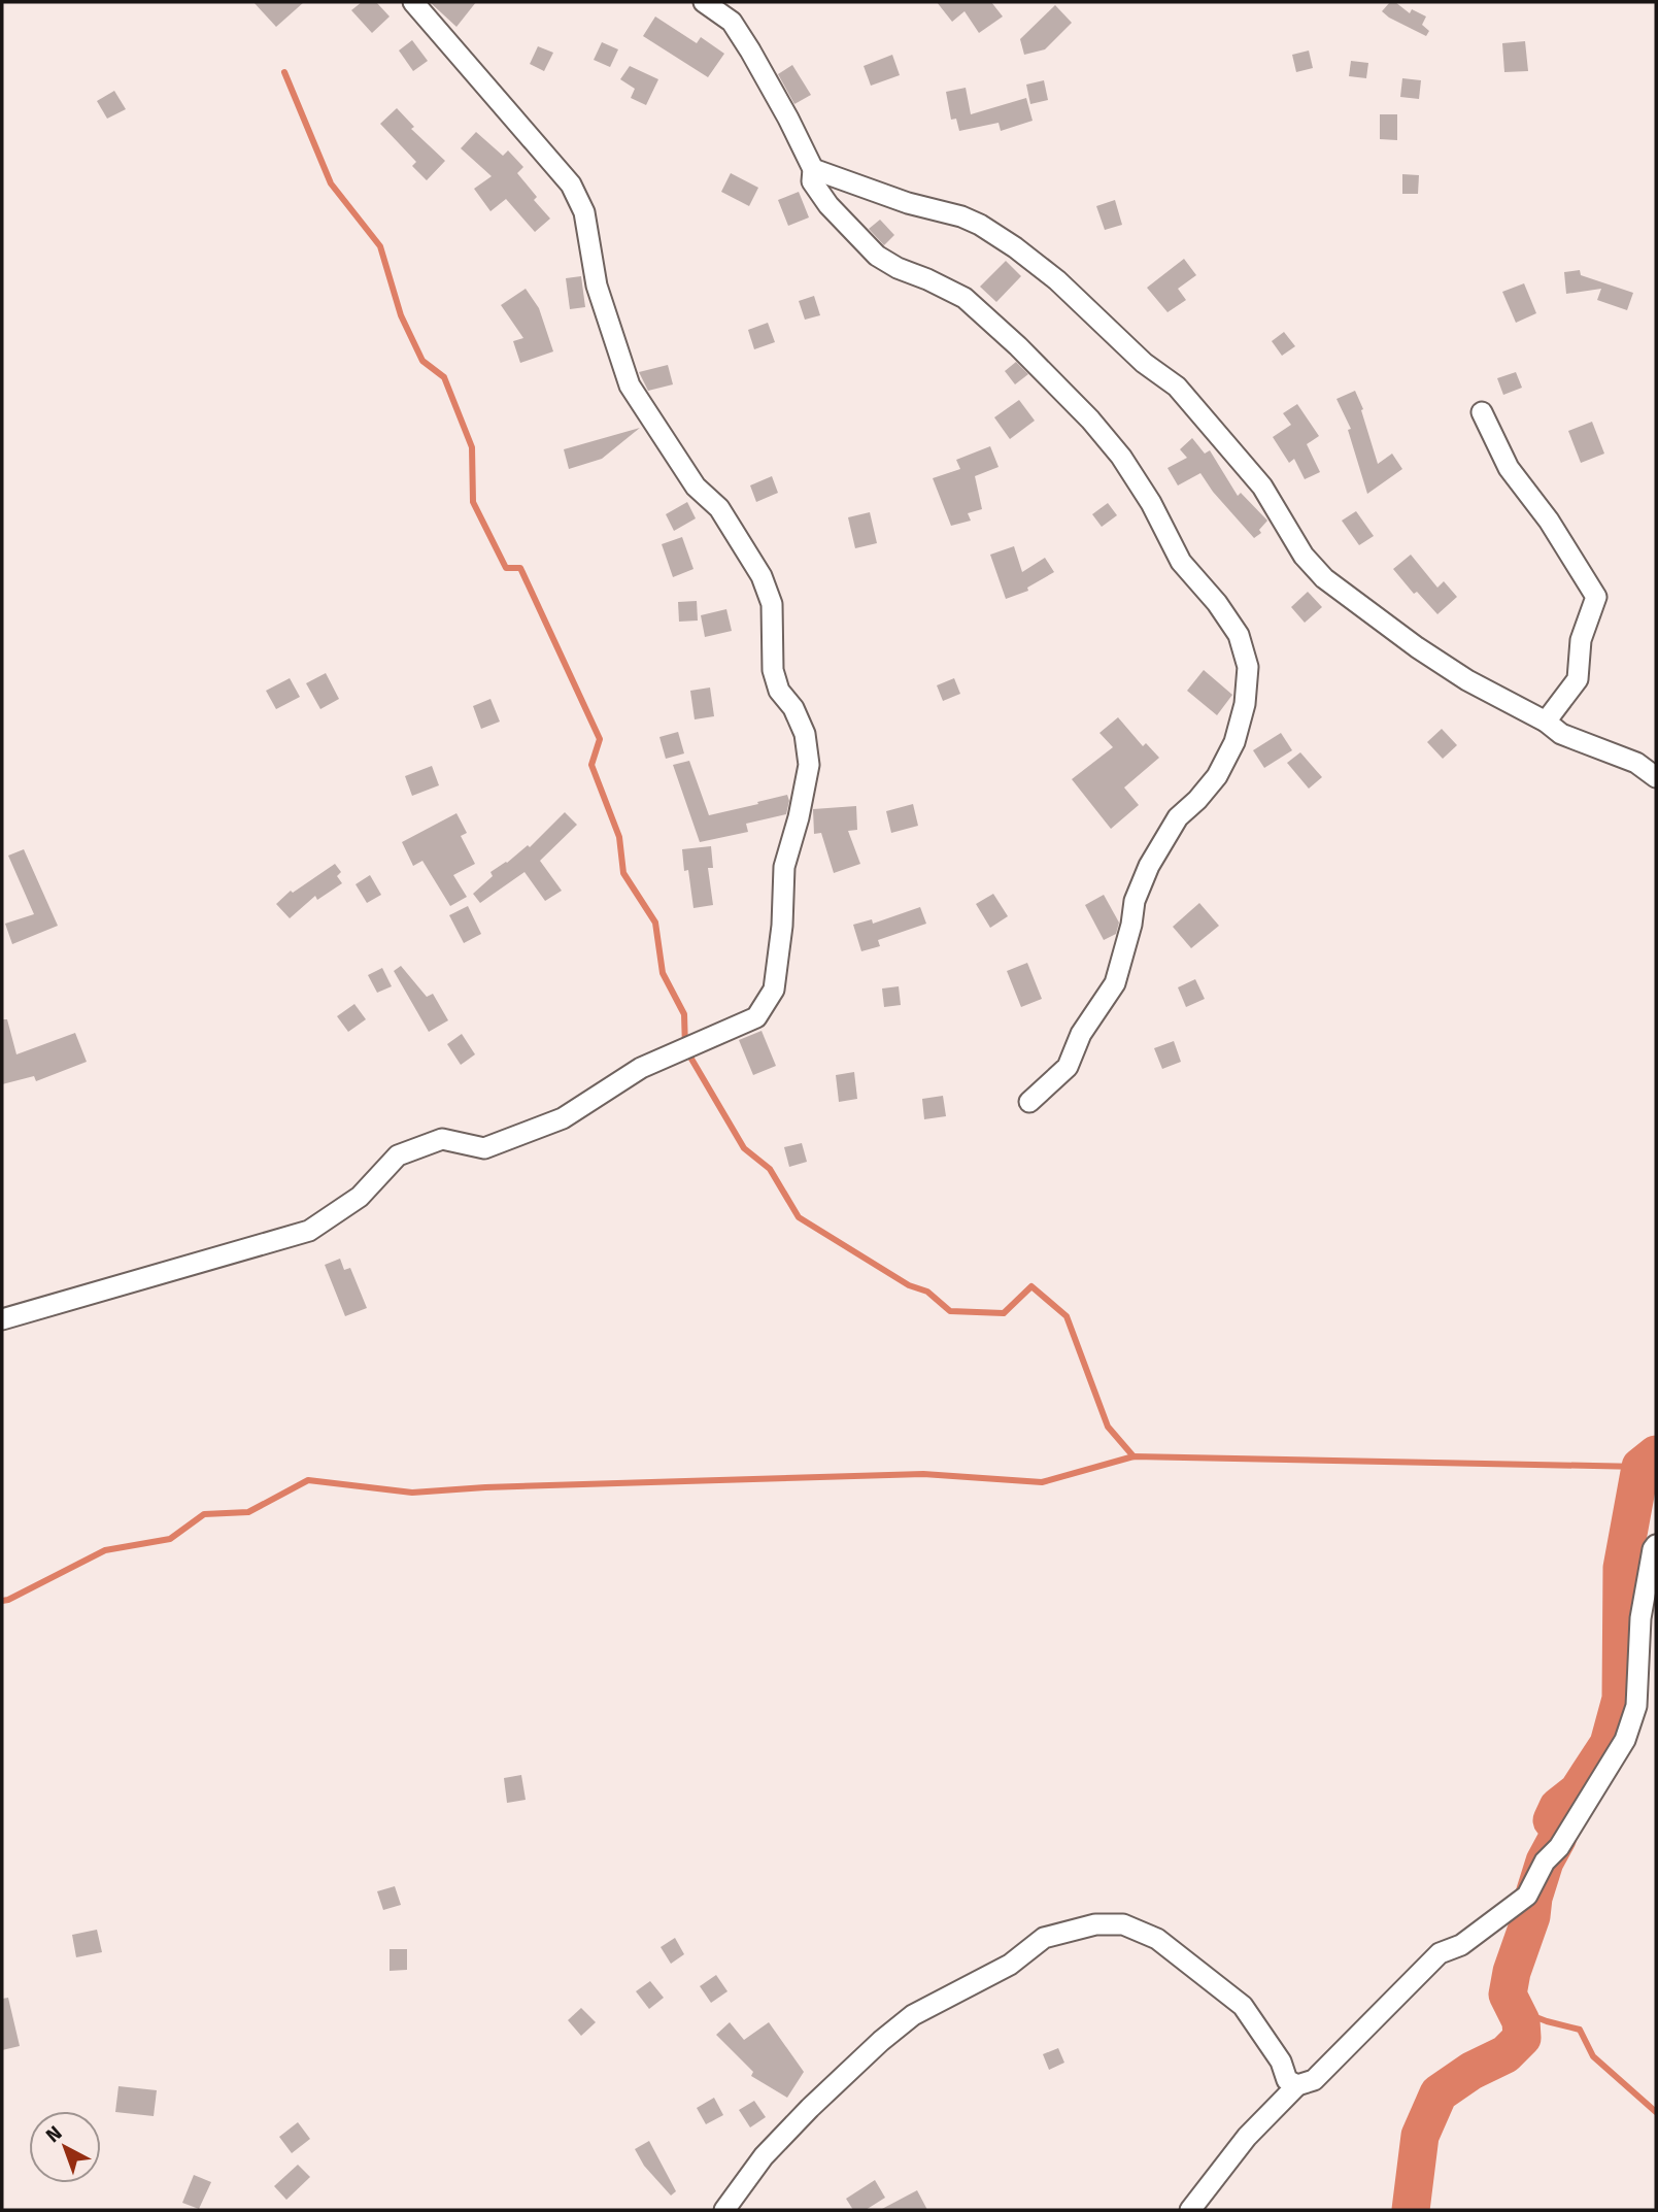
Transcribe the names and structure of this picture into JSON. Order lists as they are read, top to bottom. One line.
{"north":"top left"}
